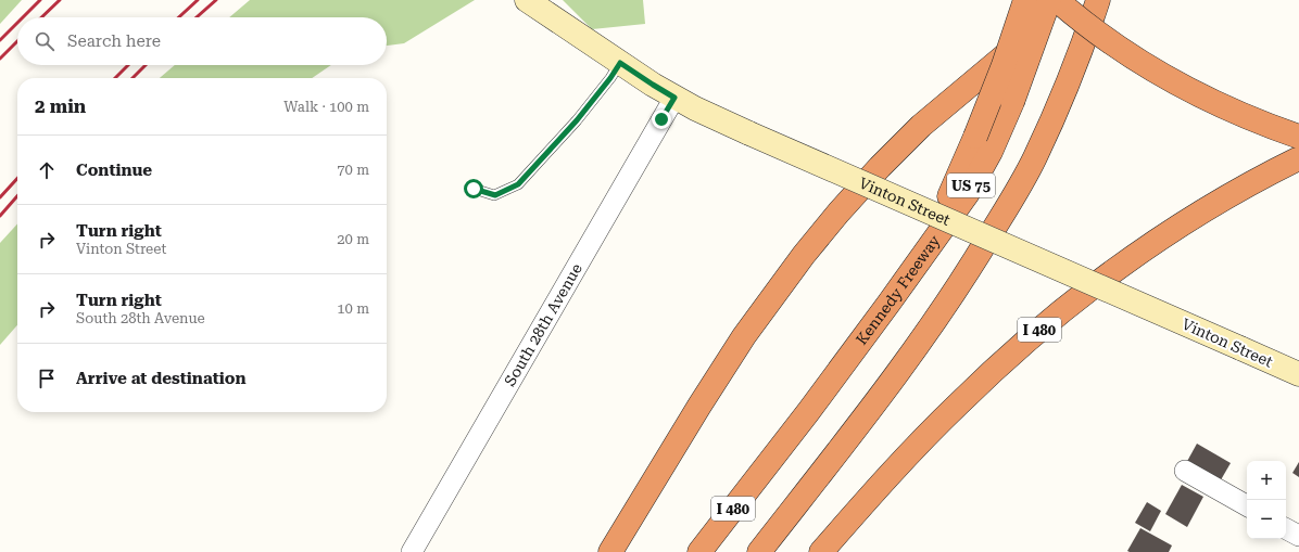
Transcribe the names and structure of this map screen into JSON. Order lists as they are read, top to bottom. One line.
{"streets":{"highway":["US 75","Kennedy Freeway","I 480"],"street":["Vinton Street","South 28th Avenue"]},"crossings":[["Vinton Street","South 28th Avenue"]],"page":{"search":"Search here","heading":["2 min","Walk · 100 m"],"list":[["Continue","70 m"],["Turn right","Vinton Street","20 m"],["Turn right","South 28th Avenue","10 m"],"Arrive at destination"],"map_buttons":["+","−"]}}
